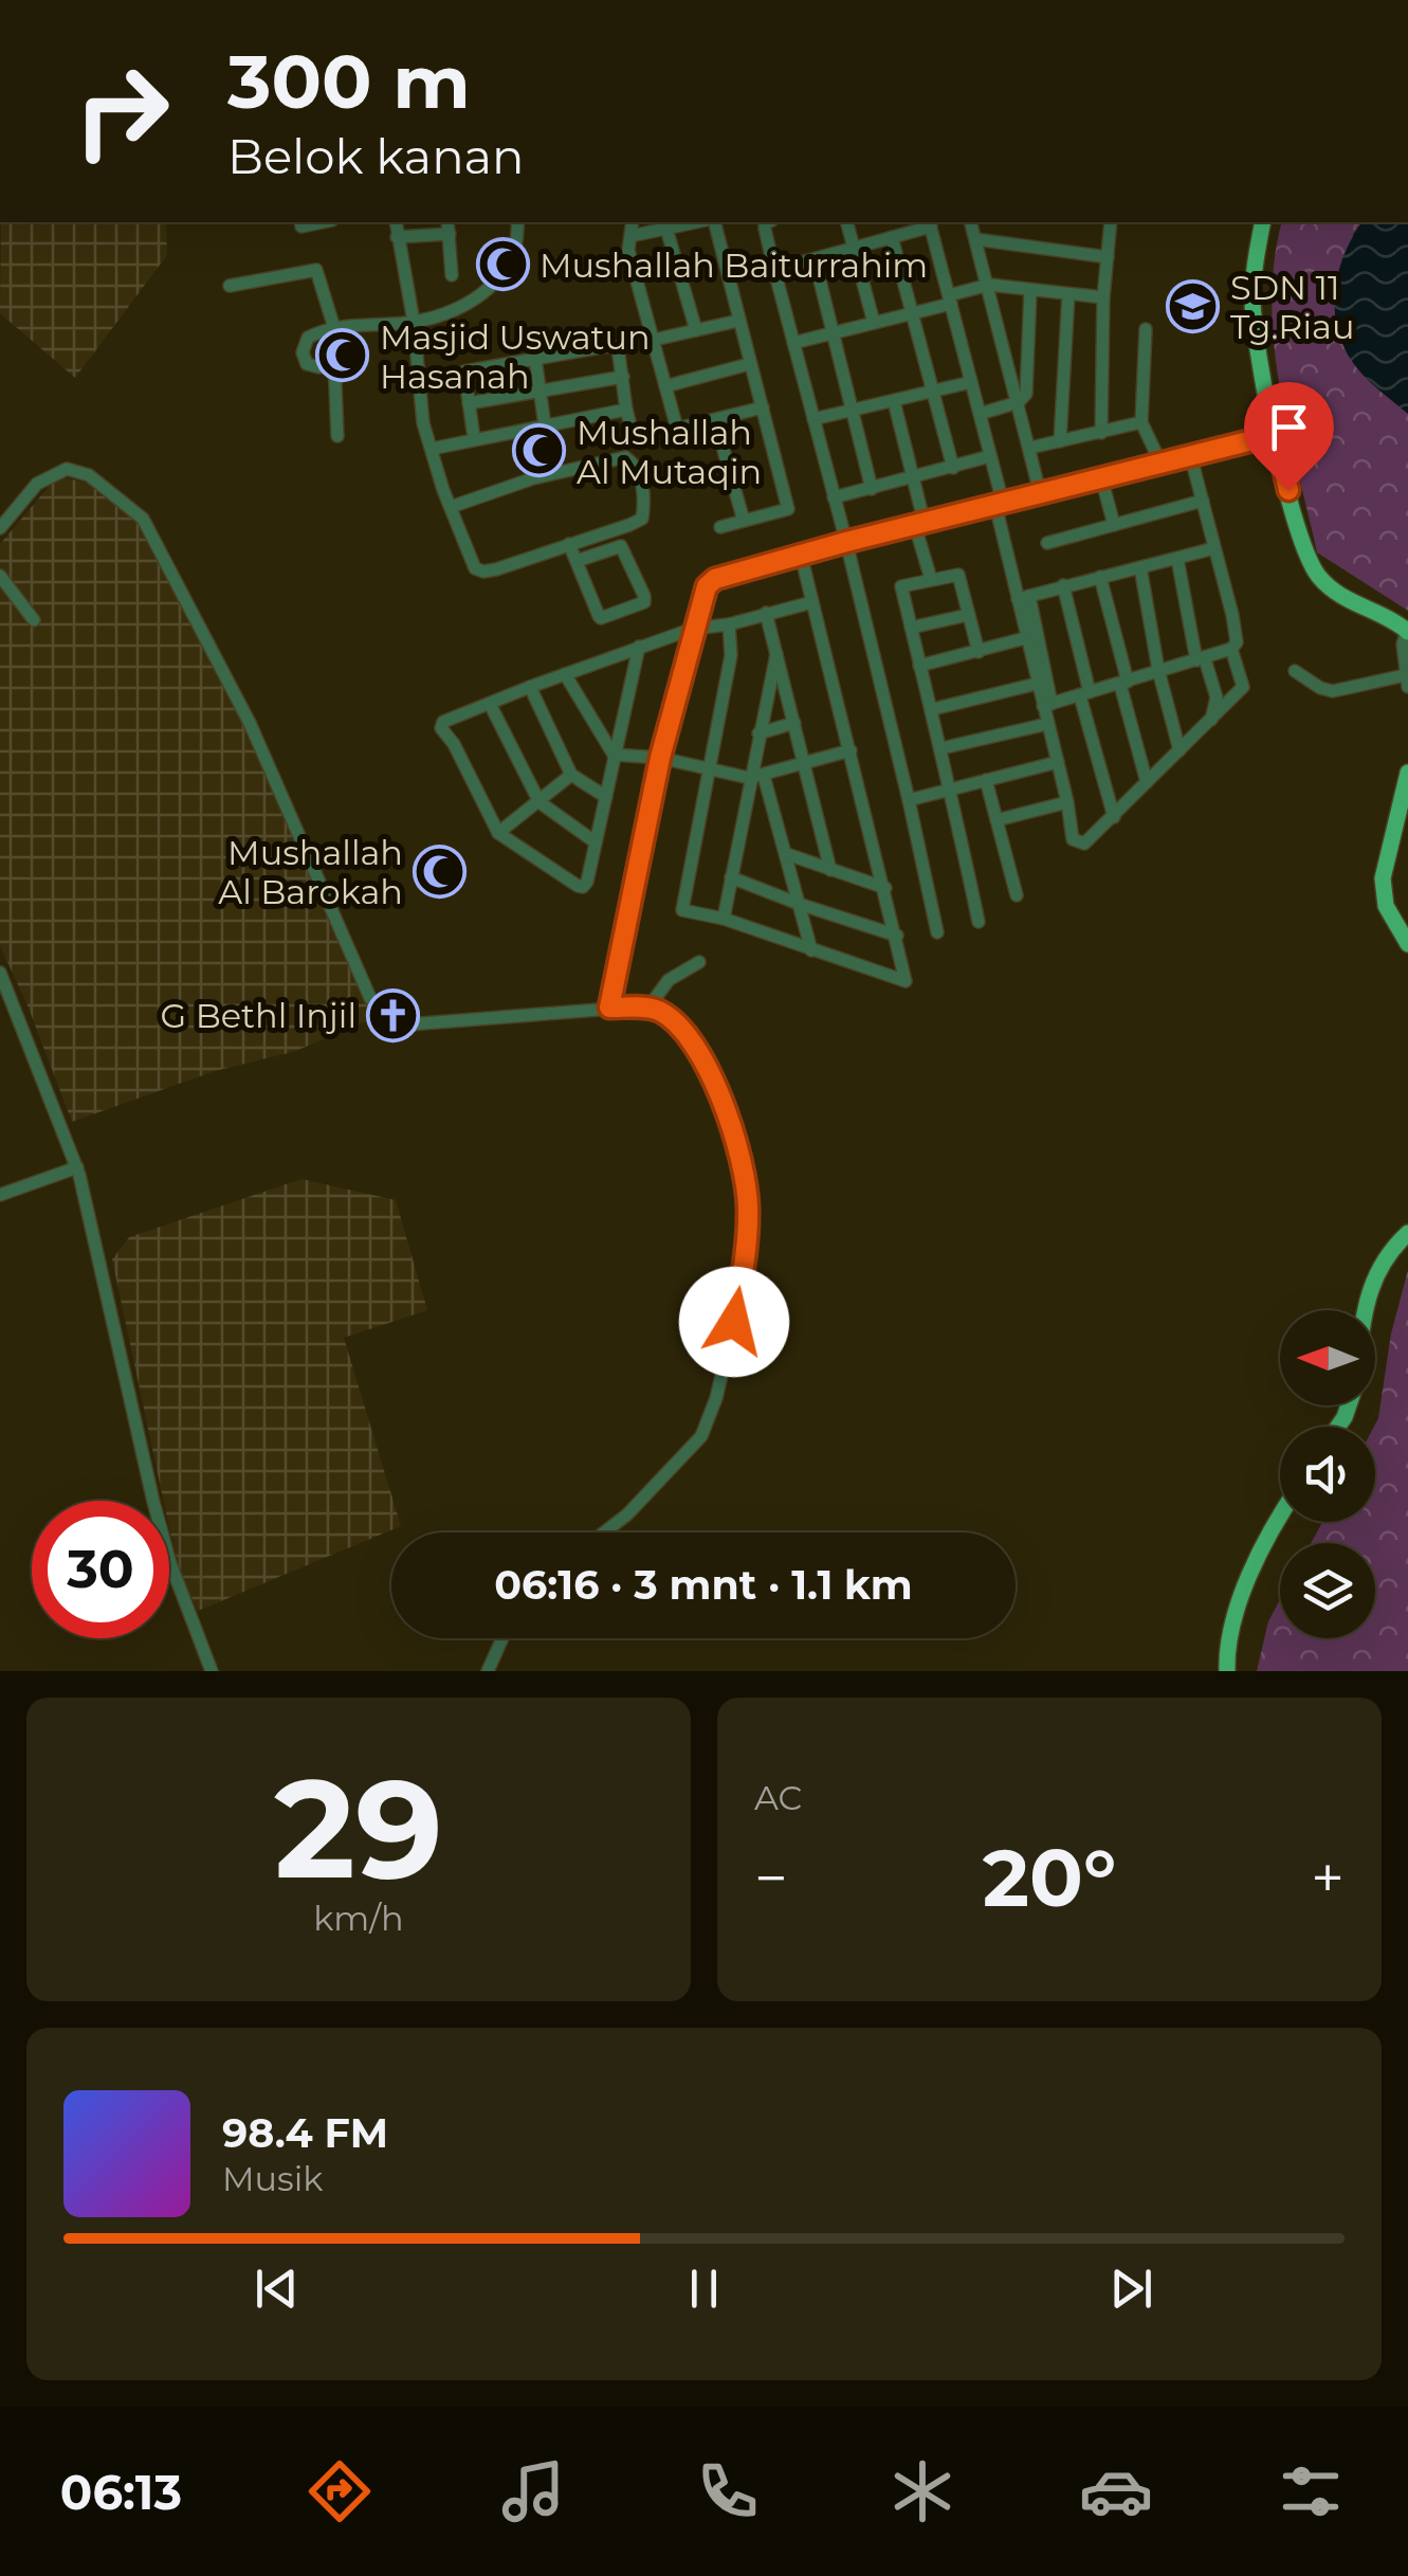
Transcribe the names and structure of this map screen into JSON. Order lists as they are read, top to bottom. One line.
{"places":{"mosque":["Mushallah Baiturrahim","Masjid Uswatun Hasanah","Mushallah Al Mutaqin","Mushallah Al Barokah"],"school or university":["SDN 11 Tg.Riau"],"church":["G Bethl Injil"]},"north":"left","page":{"turn":["300 m","Belok kanan"],"limit":"30","trip":"06:16 · 3 mnt · 1.1 km","tile":[["29","km/h"],"AC"],"heat":["−","20°","+"],"song":["98.4 FM","Musik"],"tabs":"06:13"}}
